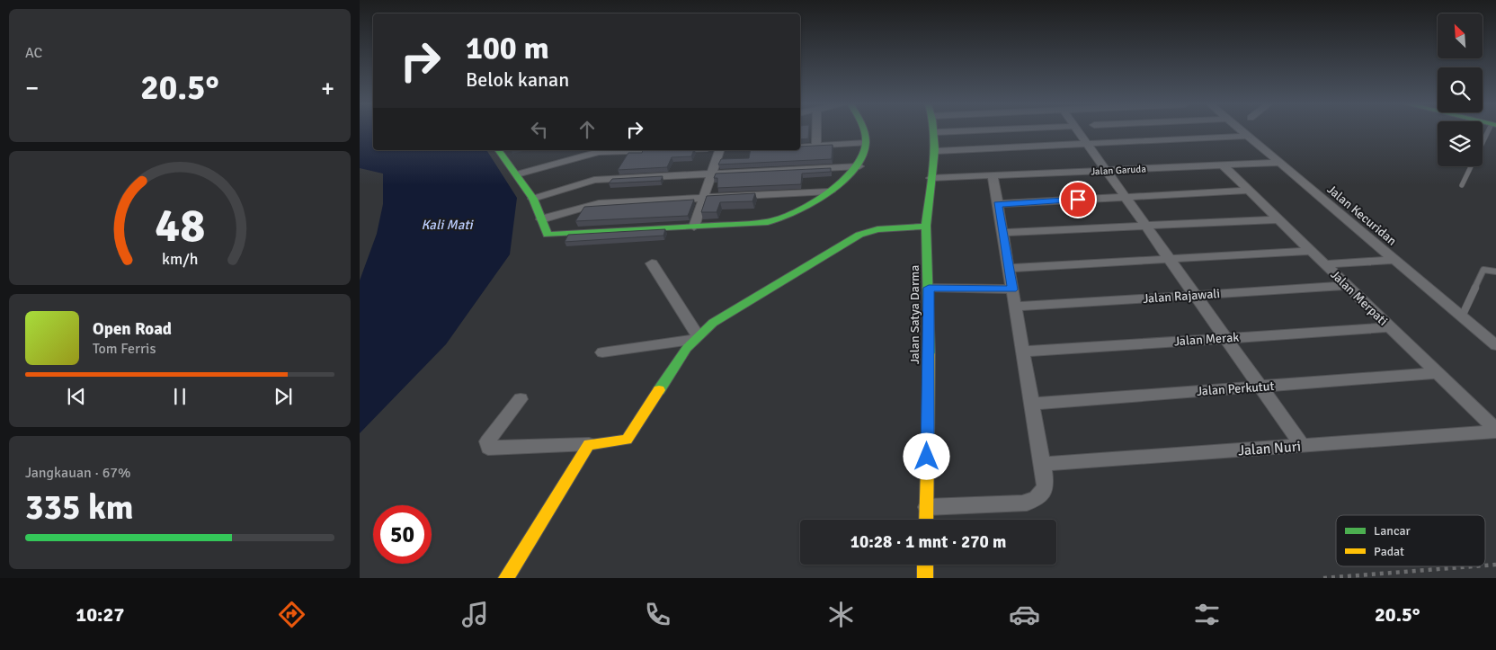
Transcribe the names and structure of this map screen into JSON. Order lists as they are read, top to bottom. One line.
{"streets":{"street":["Jalan Garuda","Jalan Kecuridan","Jalan Rajawali","Jalan Merpati","Jalan Satya Darma","Jalan Merak","Jalan Perkutut","Jalan Nuri"]},"crossings":[["Jalan Garuda","Jalan Kecuridan"],["Jalan Garuda","Jalan Merpati"],["Jalan Garuda","Jalan Satya Darma"],["Jalan Rajawali","Jalan Merpati"],["Jalan Merpati","Jalan Merak"],["Jalan Merpati","Jalan Perkutut"],["Jalan Merpati","Jalan Nuri"]],"water":["Kali Mati"],"legend":["Lancar","Padat"],"north":"top left","page":{"tile":["AC",["Jangkauan · 67%","335 km"]],"turn":["100 m","Belok kanan"],"heat":["−","20.5°","+"],"song":["Open Road","Tom Ferris"],"limit":"50","trip":"10:28 · 1 mnt · 270 m","tabs":["10:27","20.5°"],"gauge":["48","km/h"]}}
